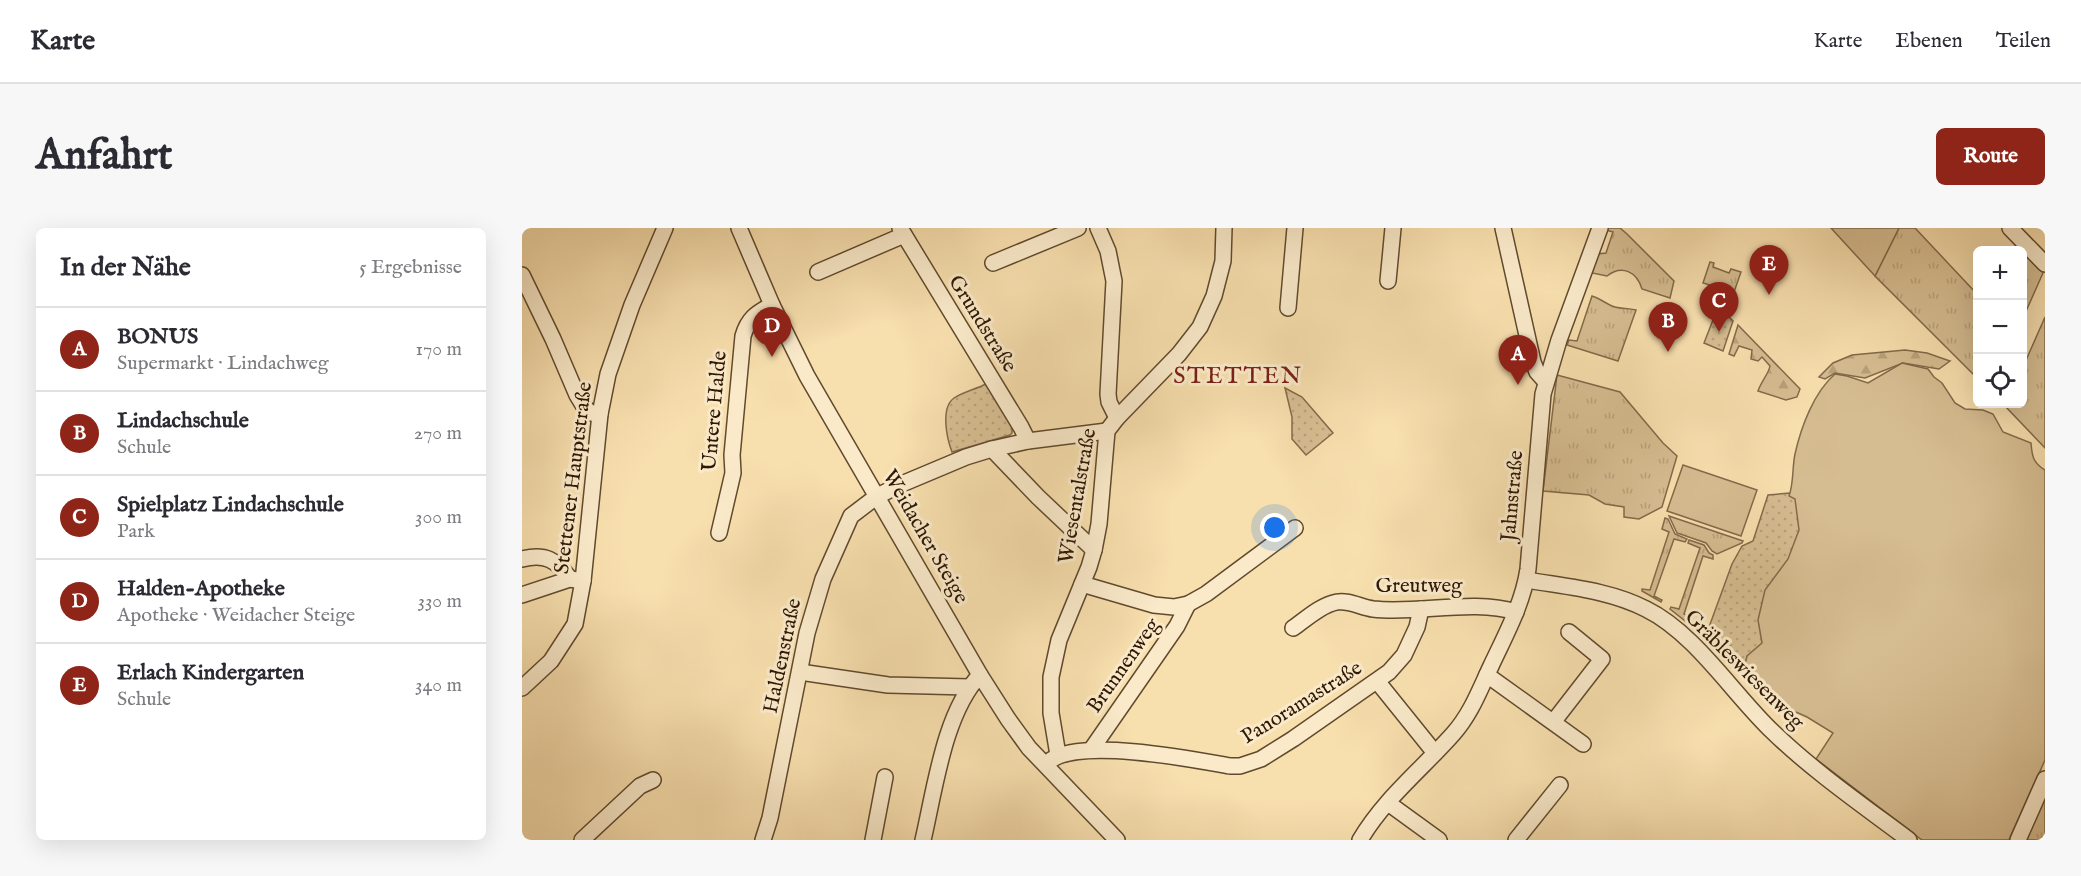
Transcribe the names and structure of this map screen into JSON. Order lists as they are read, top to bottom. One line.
{"streets":{"street":["Grundstraße","Untere Halde","Stettener Hauptstraße","Wiesentalstraße","Jahnstraße","Weidacher Steige","Greutweg","Haldenstraße","Brunnenweg","Gräbleswiesenweg","Panoramastraße"]},"crossings":[["Grundstraße","Haldenstraße"],["Untere Halde","Weidacher Steige"],["Wiesentalstraße","Haldenstraße"],["Wiesentalstraße","Brunnenweg"],["Wiesentalstraße","Panoramastraße"],["Jahnstraße","Greutweg"],["Jahnstraße","Gräbleswiesenweg"],["Weidacher Steige","Haldenstraße"],["Greutweg","Panoramastraße"],["Brunnenweg","Panoramastraße"]],"districts":["STETTEN"],"page":{"header":"Karte","nav":["Karte","Ebenen","Teilen"],"buttons":"Route","title":"Anfahrt","heading":["In der Nähe","5 Ergebnisse"],"pins":["E","C","B","D","A"],"map_buttons":["+","−"],"list":[{"mark":"A","name":"BONUS","note":"Supermarkt · Lindachweg","value":"170 m"},{"mark":"B","name":"Lindachschule","note":"Schule","value":"270 m"},{"mark":"C","name":"Spielplatz Lindachschule","note":"Park","value":"300 m"},{"mark":"D","name":"Halden-Apotheke","note":"Apotheke · Weidacher Steige","value":"330 m"},{"mark":"E","name":"Erlach Kindergarten","note":"Schule","value":"340 m"}]}}
